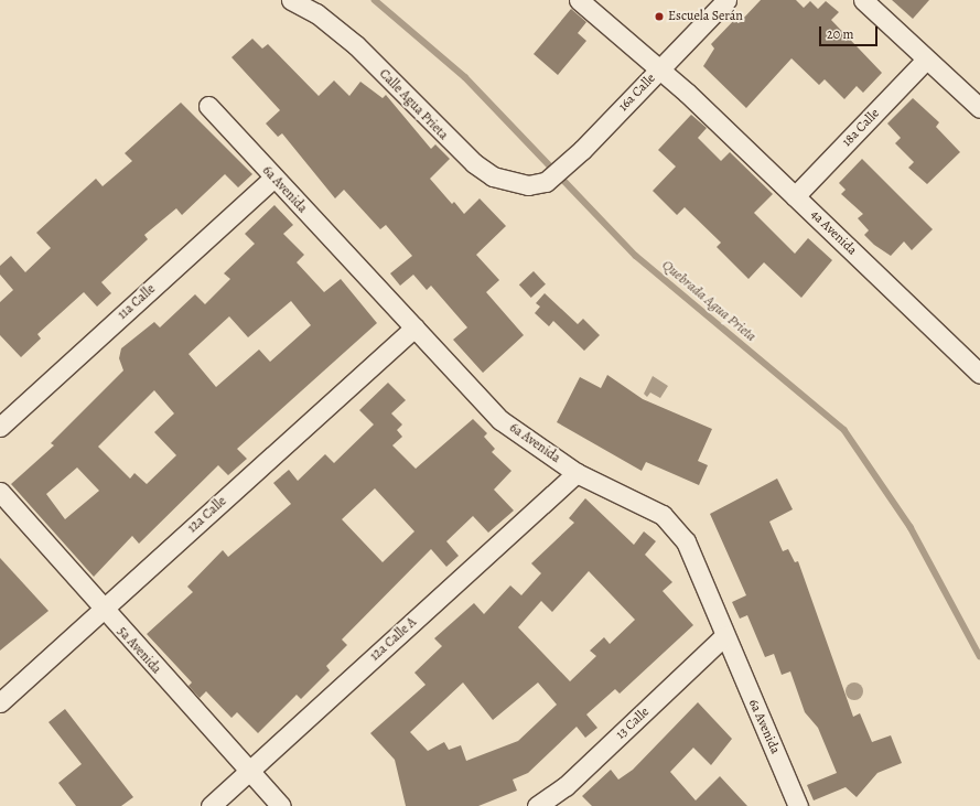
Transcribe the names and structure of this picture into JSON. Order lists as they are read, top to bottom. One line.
{"streets":{"street":["16a Calle","Calle Agua Prieta","18a Calle","6a Avenida","4a Avenida","11a Calle","12a Calle","12a Calle A","5a Avenida","13 Calle"]},"crossings":[["16a Calle","Calle Agua Prieta"],["16a Calle","4a Avenida"],["18a Calle","4a Avenida"],["6a Avenida","11a Calle"],["6a Avenida","12a Calle"],["6a Avenida","12a Calle A"],["6a Avenida","13 Calle"],["12a Calle","5a Avenida"],["12a Calle A","5a Avenida"]],"water":["Quebrada Agua Prieta"],"places":["Escuela Serán"],"scale_bar":"20 m"}
